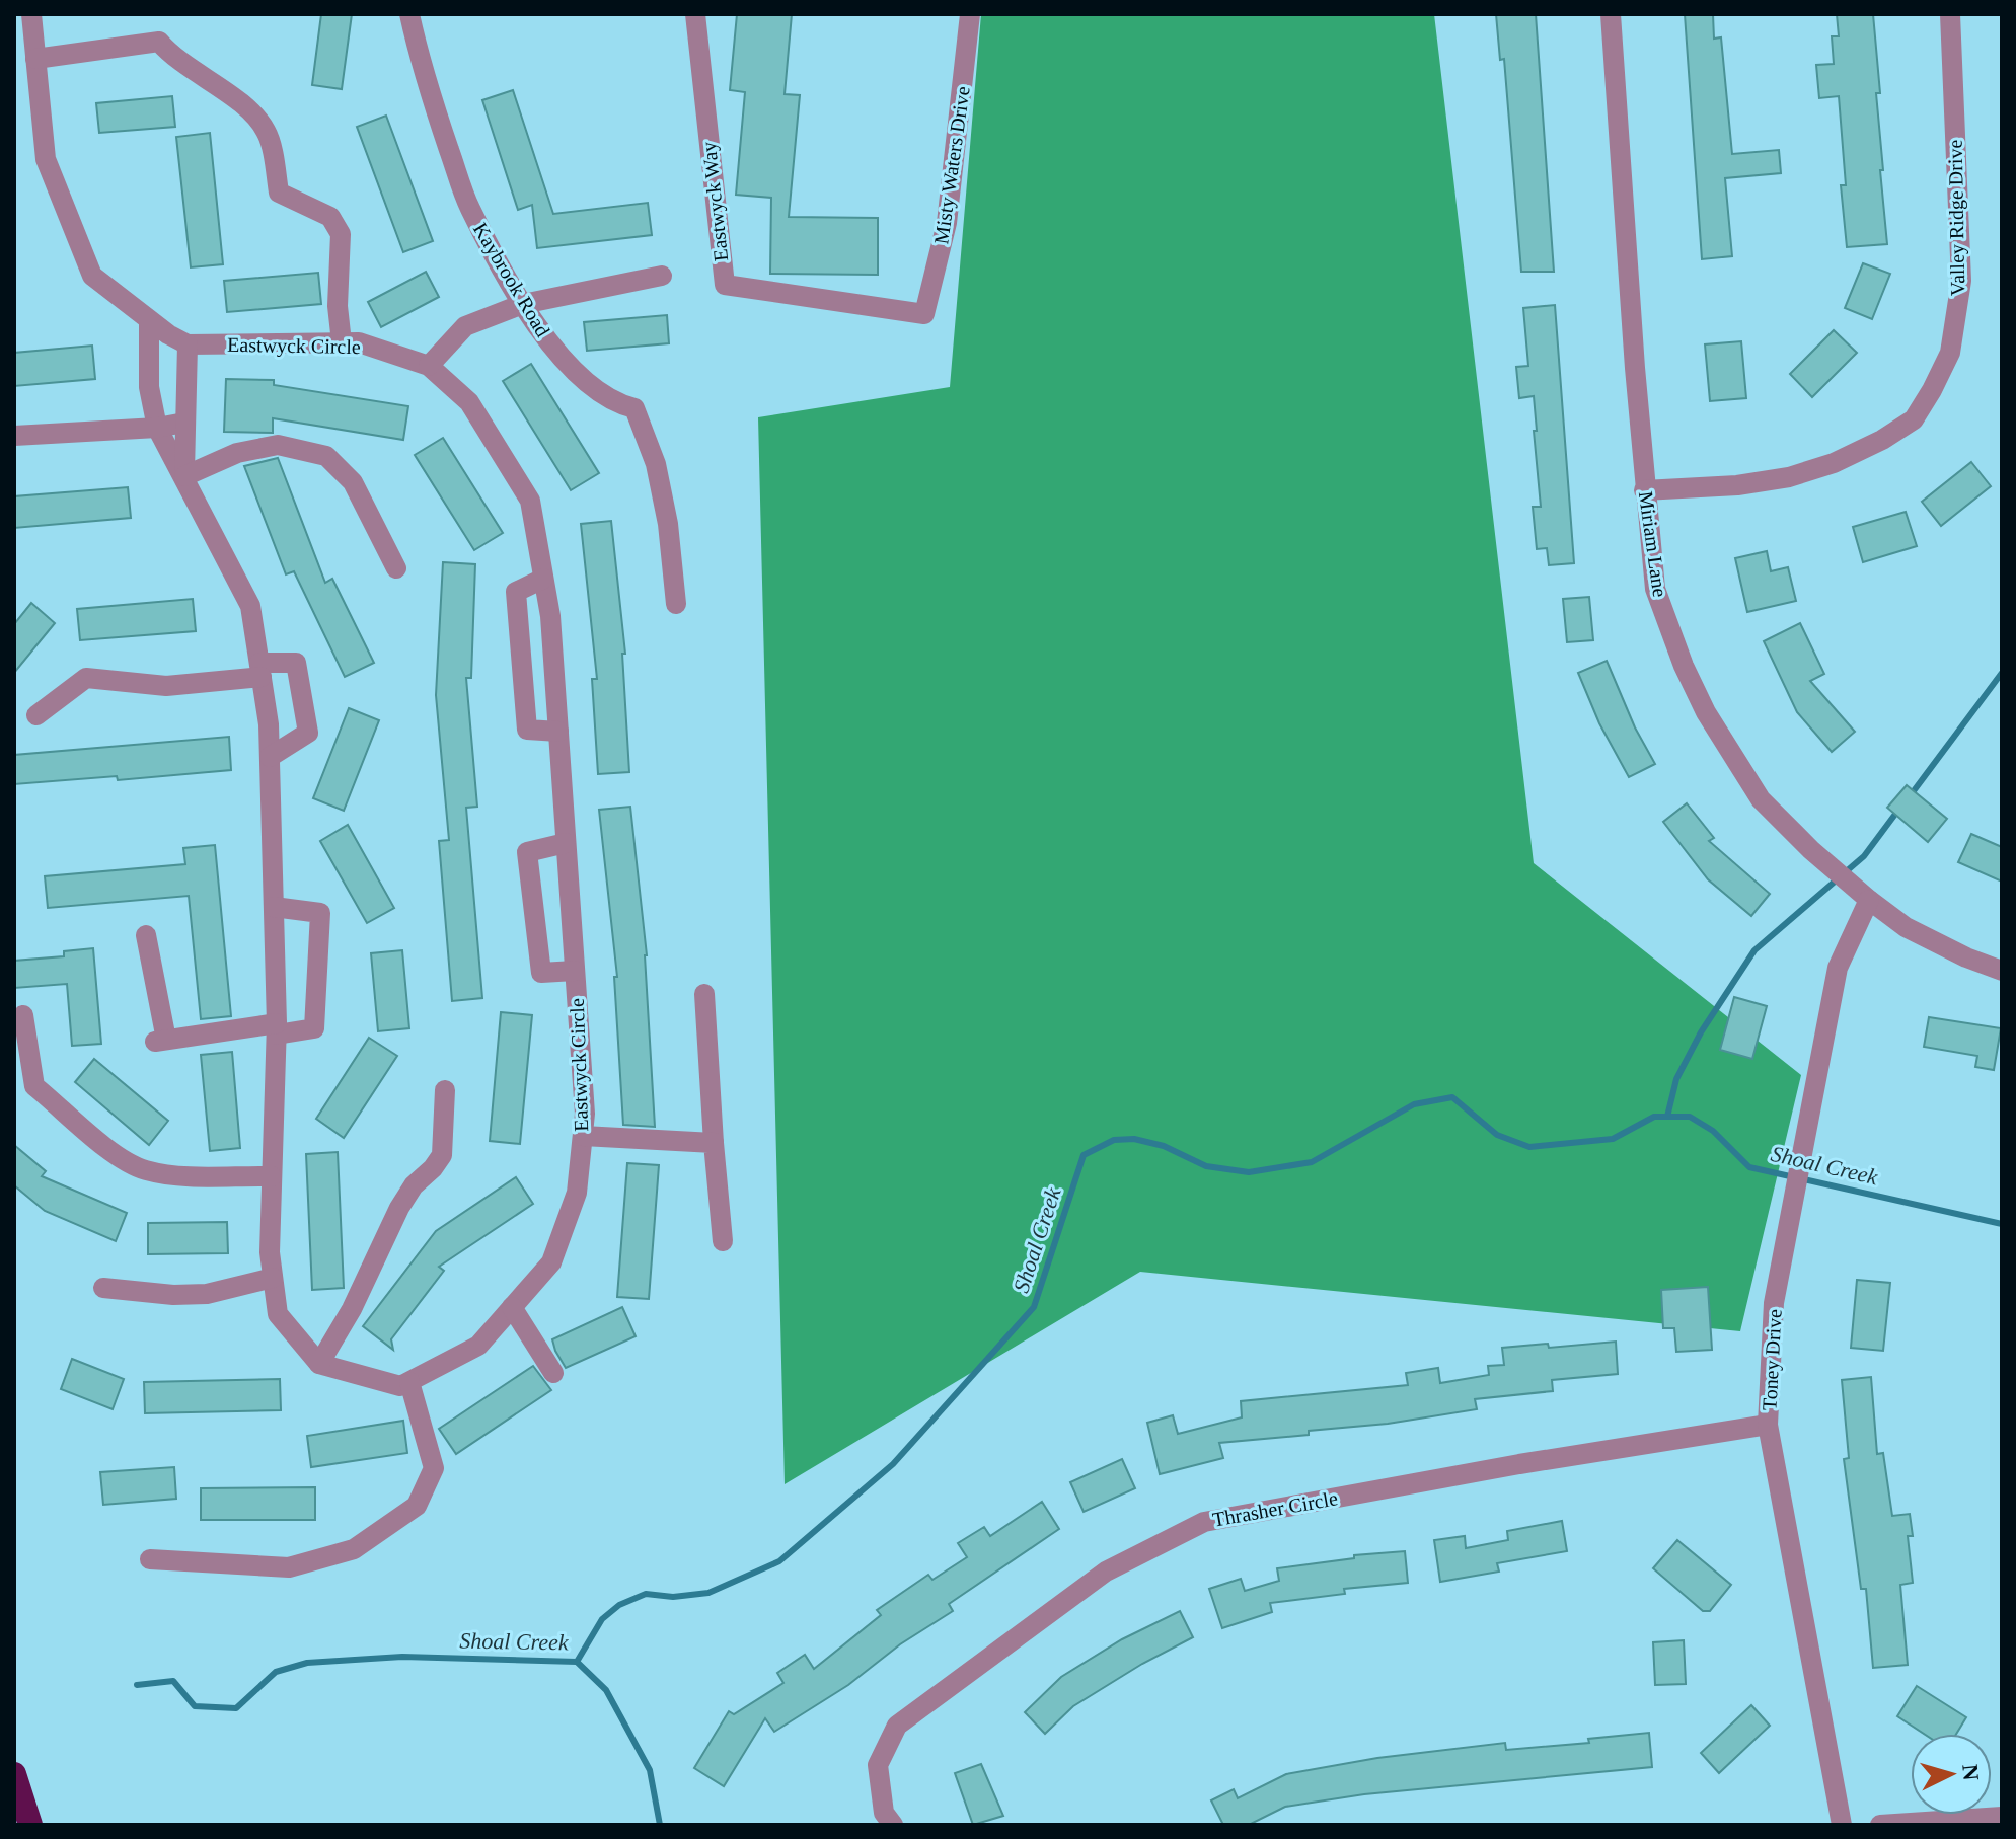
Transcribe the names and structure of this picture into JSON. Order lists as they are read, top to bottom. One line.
{"streets":{"street":["Misty Waters Drive","Eastwyck Way","Valley Ridge Drive","Kaybrook Road","Eastwyck Circle","Miriam Lane","Toney Drive","Thrasher Circle"]},"crossings":[["Misty Waters Drive","Eastwyck Way"],["Valley Ridge Drive","Miriam Lane"],["Miriam Lane","Toney Drive"],["Toney Drive","Thrasher Circle"]],"water":["Shoal Creek"],"north":"right"}
